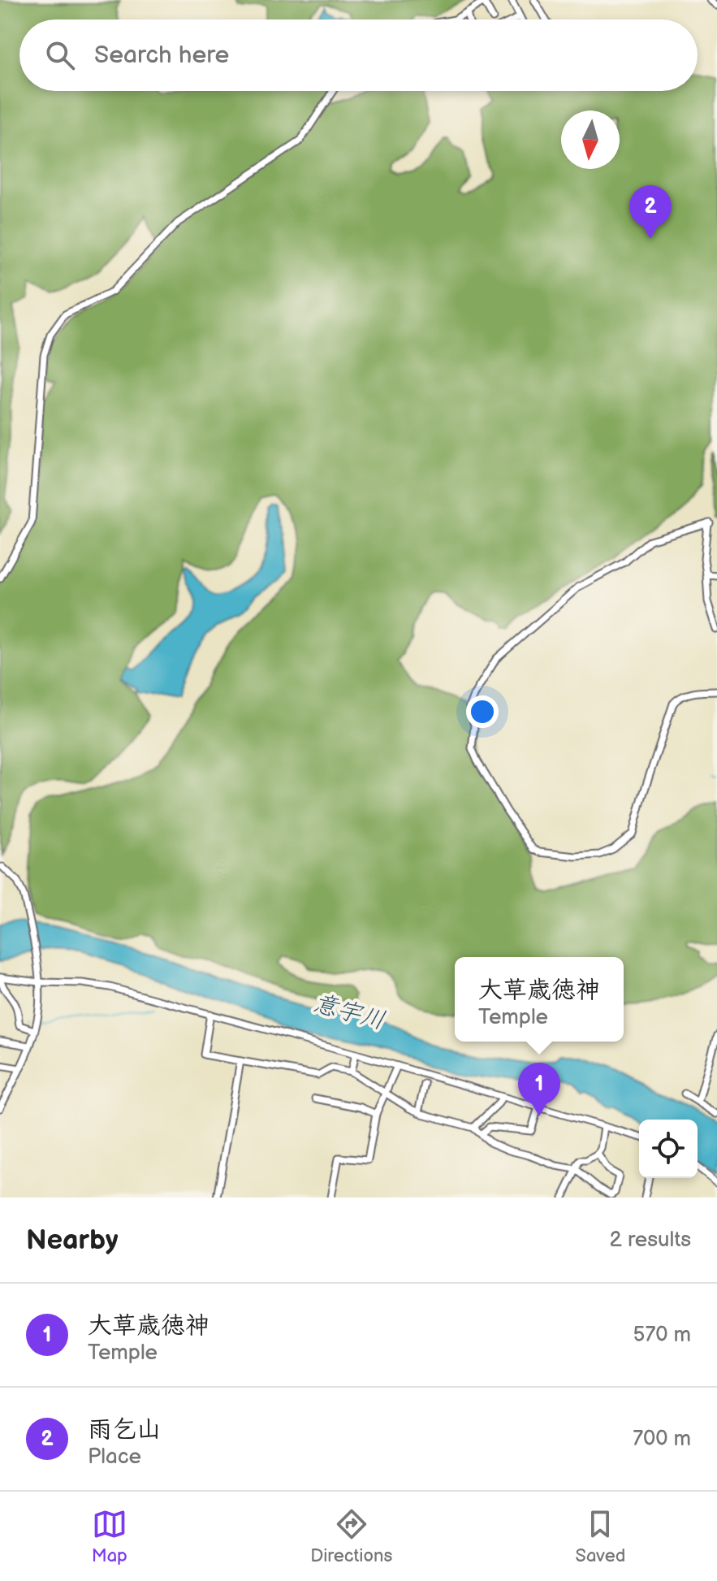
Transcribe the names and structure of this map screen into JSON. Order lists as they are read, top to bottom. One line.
{"water":["意宇川"],"north":"bottom","page":{"search":"Search here","pins":["2","1"],"popup":["大草歳徳神","Temple"],"heading":["Nearby","2 results"],"list":[{"mark":"1","name":"大草歳徳神","note":"Temple","value":"570 m"},{"mark":"2","name":"雨乞山","note":"Place","value":"700 m"}],"nav":["Map","Directions","Saved"]}}
